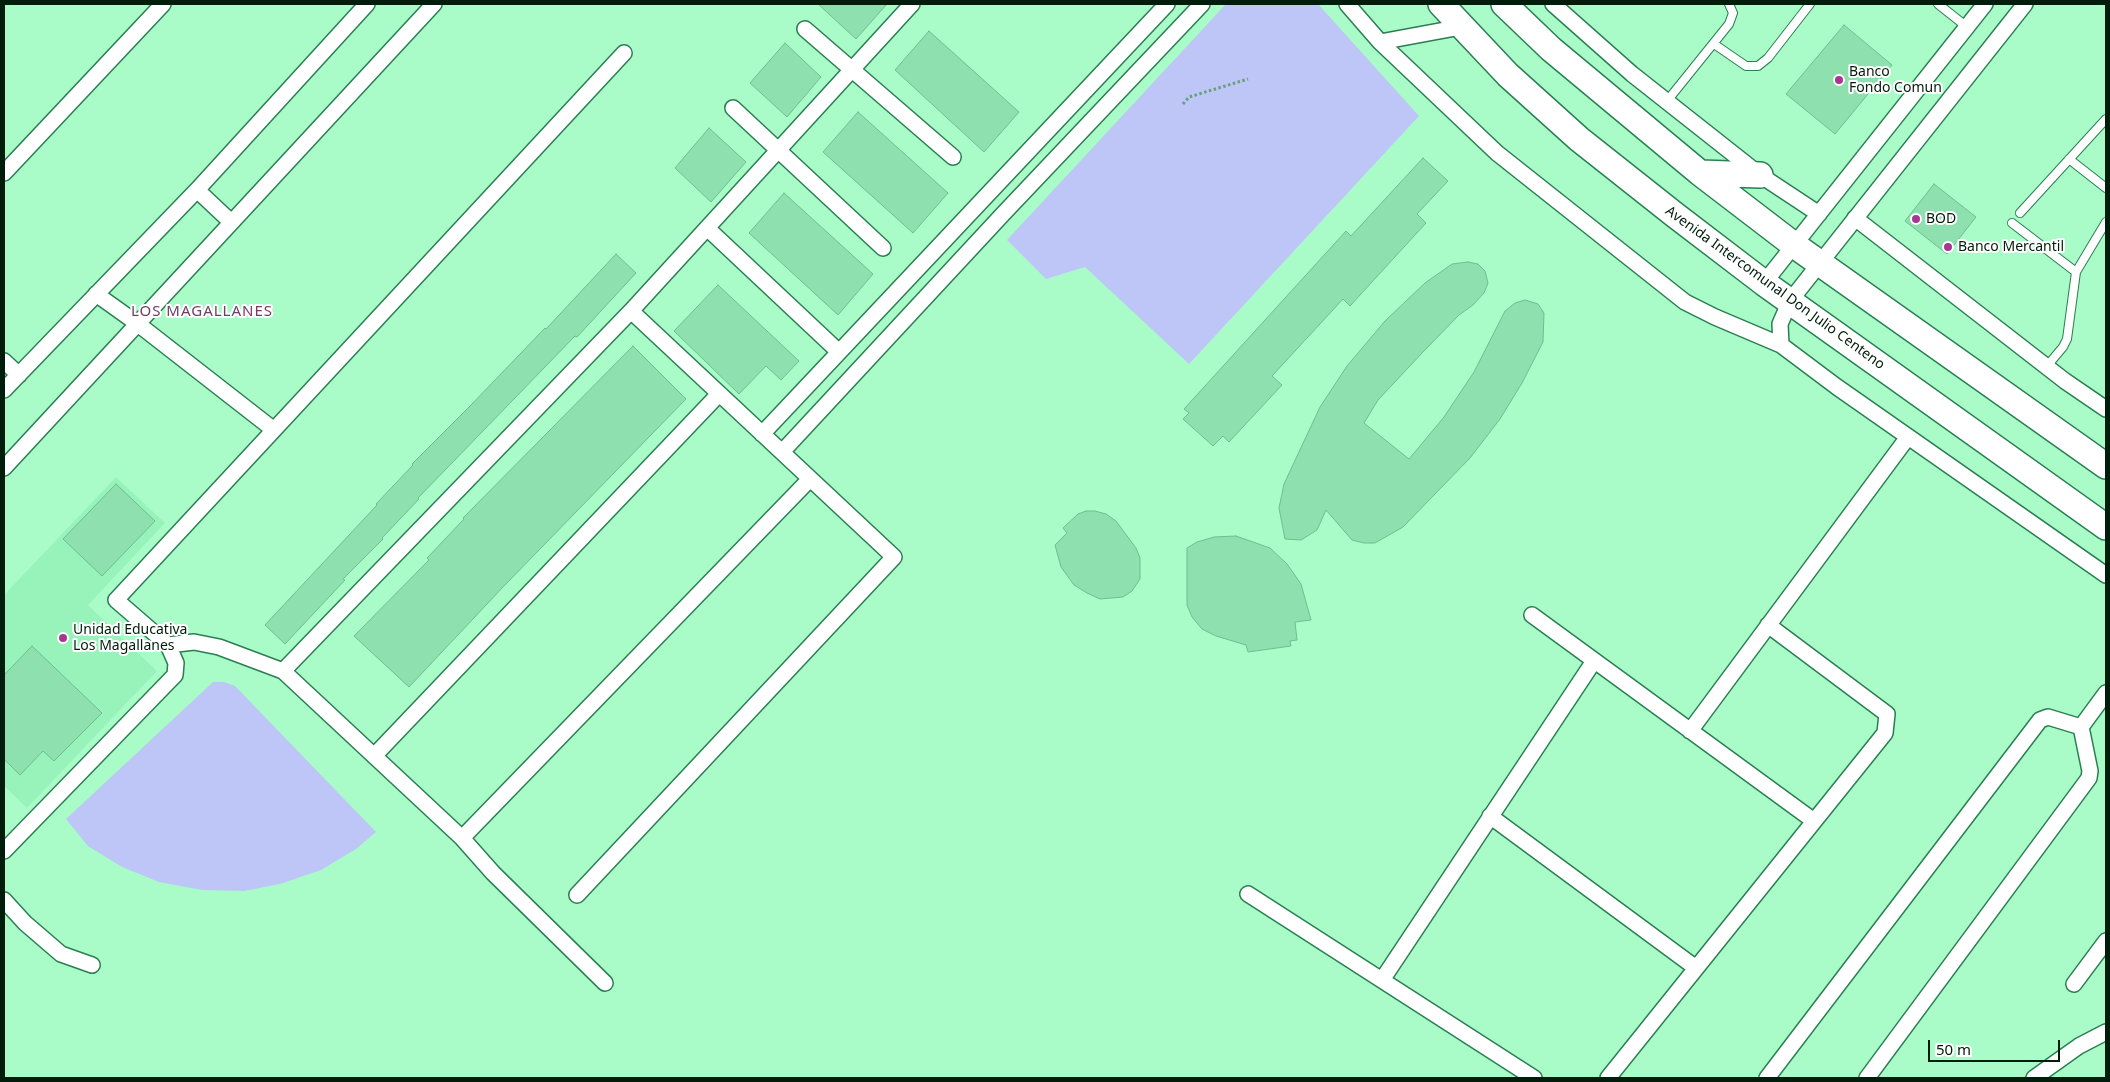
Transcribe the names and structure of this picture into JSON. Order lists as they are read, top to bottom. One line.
{"streets":{"main road":["Avenida Intercomunal Don Julio Centeno"]},"districts":["LOS MAGALLANES"],"places":["Banco Fondo Comun","BOD","Banco Mercantil","Unidad Educativa Los Magallanes"],"scale_bar":"50 m"}
